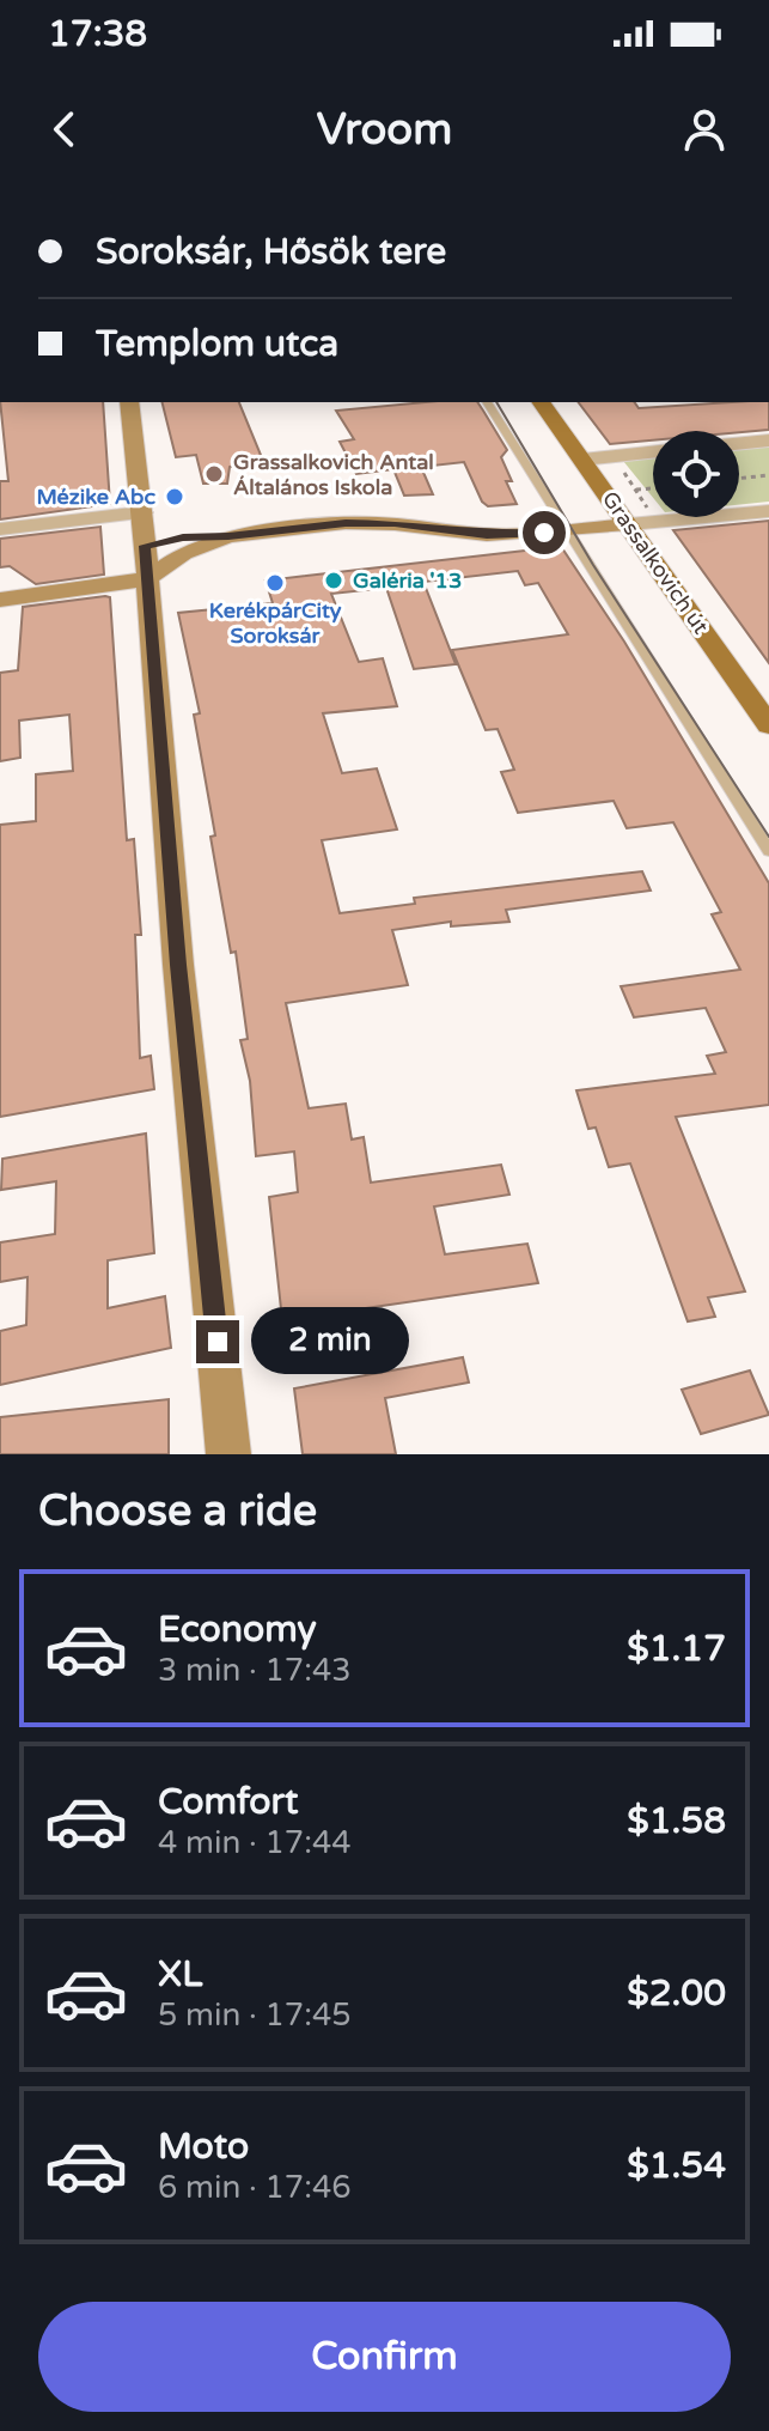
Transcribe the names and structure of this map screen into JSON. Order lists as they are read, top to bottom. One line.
{"streets":{"main road":["Grassalkovich út"]},"places":["Grassalkovich Antal Általános Iskola","Mézike Abc","Galéria '13","KerékpárCity Soroksár"],"page":{"status":"17:38","header":"Vroom","banner":["Soroksár, Hősök tere","Templom utca"],"bubble":"2 min","heading":"Choose a ride","list":[{"name":"Economy","note":"3 min · 17:43","value":"$1.17"},{"name":"Comfort","note":"4 min · 17:44","value":"$1.58"},{"name":"XL","note":"5 min · 17:45","value":"$2.00"},{"name":"Moto","note":"6 min · 17:46","value":"$1.54"}],"buttons":"Confirm"}}
